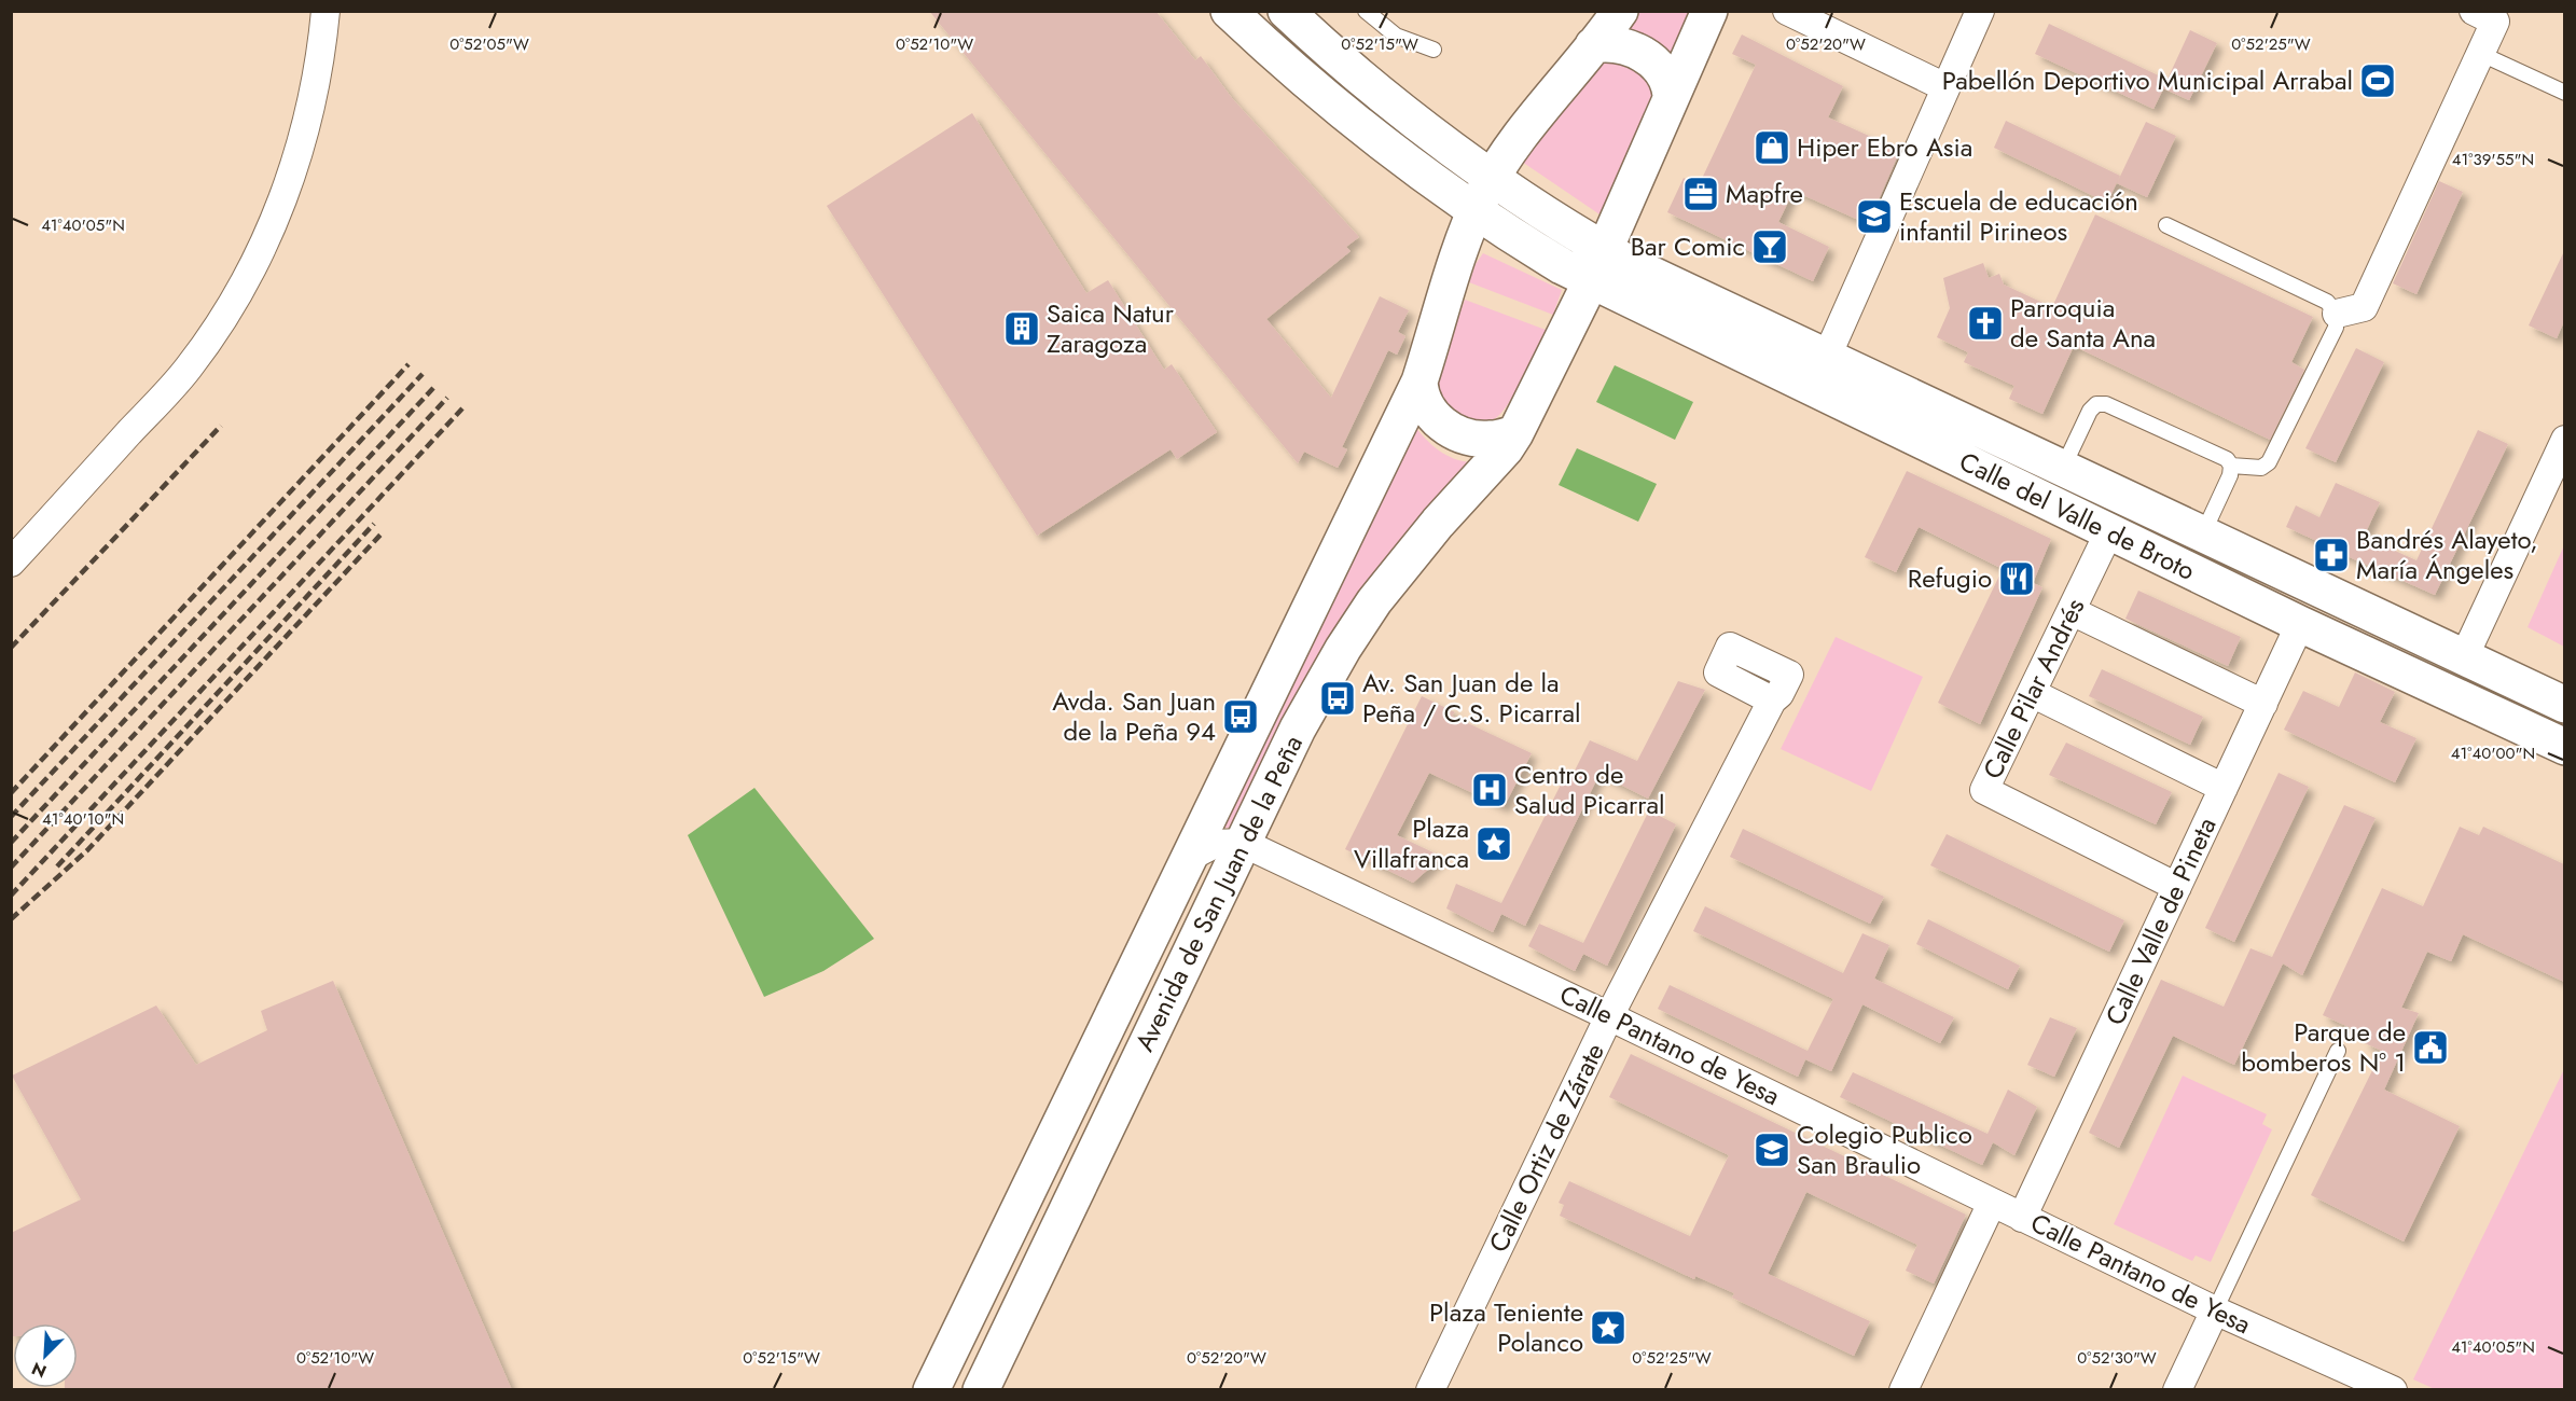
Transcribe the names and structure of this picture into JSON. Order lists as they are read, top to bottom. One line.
{"streets":{"main road":["Calle del Valle de Broto","Avenida de San Juan de la Peña"],"street":["Calle Pilar Andrés","Calle Valle de Pineta","Calle Pantano de Yesa","Calle Ortiz de Zárate"]},"crossings":[["Calle del Valle de Broto","Calle Pilar Andrés"],["Calle del Valle de Broto","Avenida de San Juan de la Peña"],["Calle del Valle de Broto","Calle Valle de Pineta"],["Calle Pilar Andrés","Calle Valle de Pineta"],["Avenida de San Juan de la Peña","Calle Pantano de Yesa"],["Calle Valle de Pineta","Calle Pantano de Yesa"],["Calle Pantano de Yesa","Calle Ortiz de Zárate"]],"places":{"sports":["Pabellón Deportivo Municipal Arrabal"],"shop":["Hiper Ebro Asia"],"office":["Mapfre"],"school or university":["Escuela de educación infantil Pirineos","Colegio Publico San Braulio"],"bar":["Bar Comic"],"church":["Parroquia de Santa Ana"],"building":["Saica Natur Zaragoza"],"pharmacy":["Bandrés Alayeto, María Ángeles"],"restaurant":["Refugio"],"bus stop":["Av. San Juan de la Peña / C.S. Picarral","Avda. San Juan de la Peña 94"],"hospital":["Centro de Salud Picarral"],"place":["Plaza Villafranca","Plaza Teniente Polanco"],"public building":["Parque de bomberos Nº 1"]},"north":"bottom left","coordinates":["0°52'10\"W","0°52'15\"W","0°52'20\"W","0°52'25\"W","0°52'05\"W","41°39'55\"N","41°40'05\"N","41°40'00\"N","41°40'10\"N","0°52'30\"W"]}
